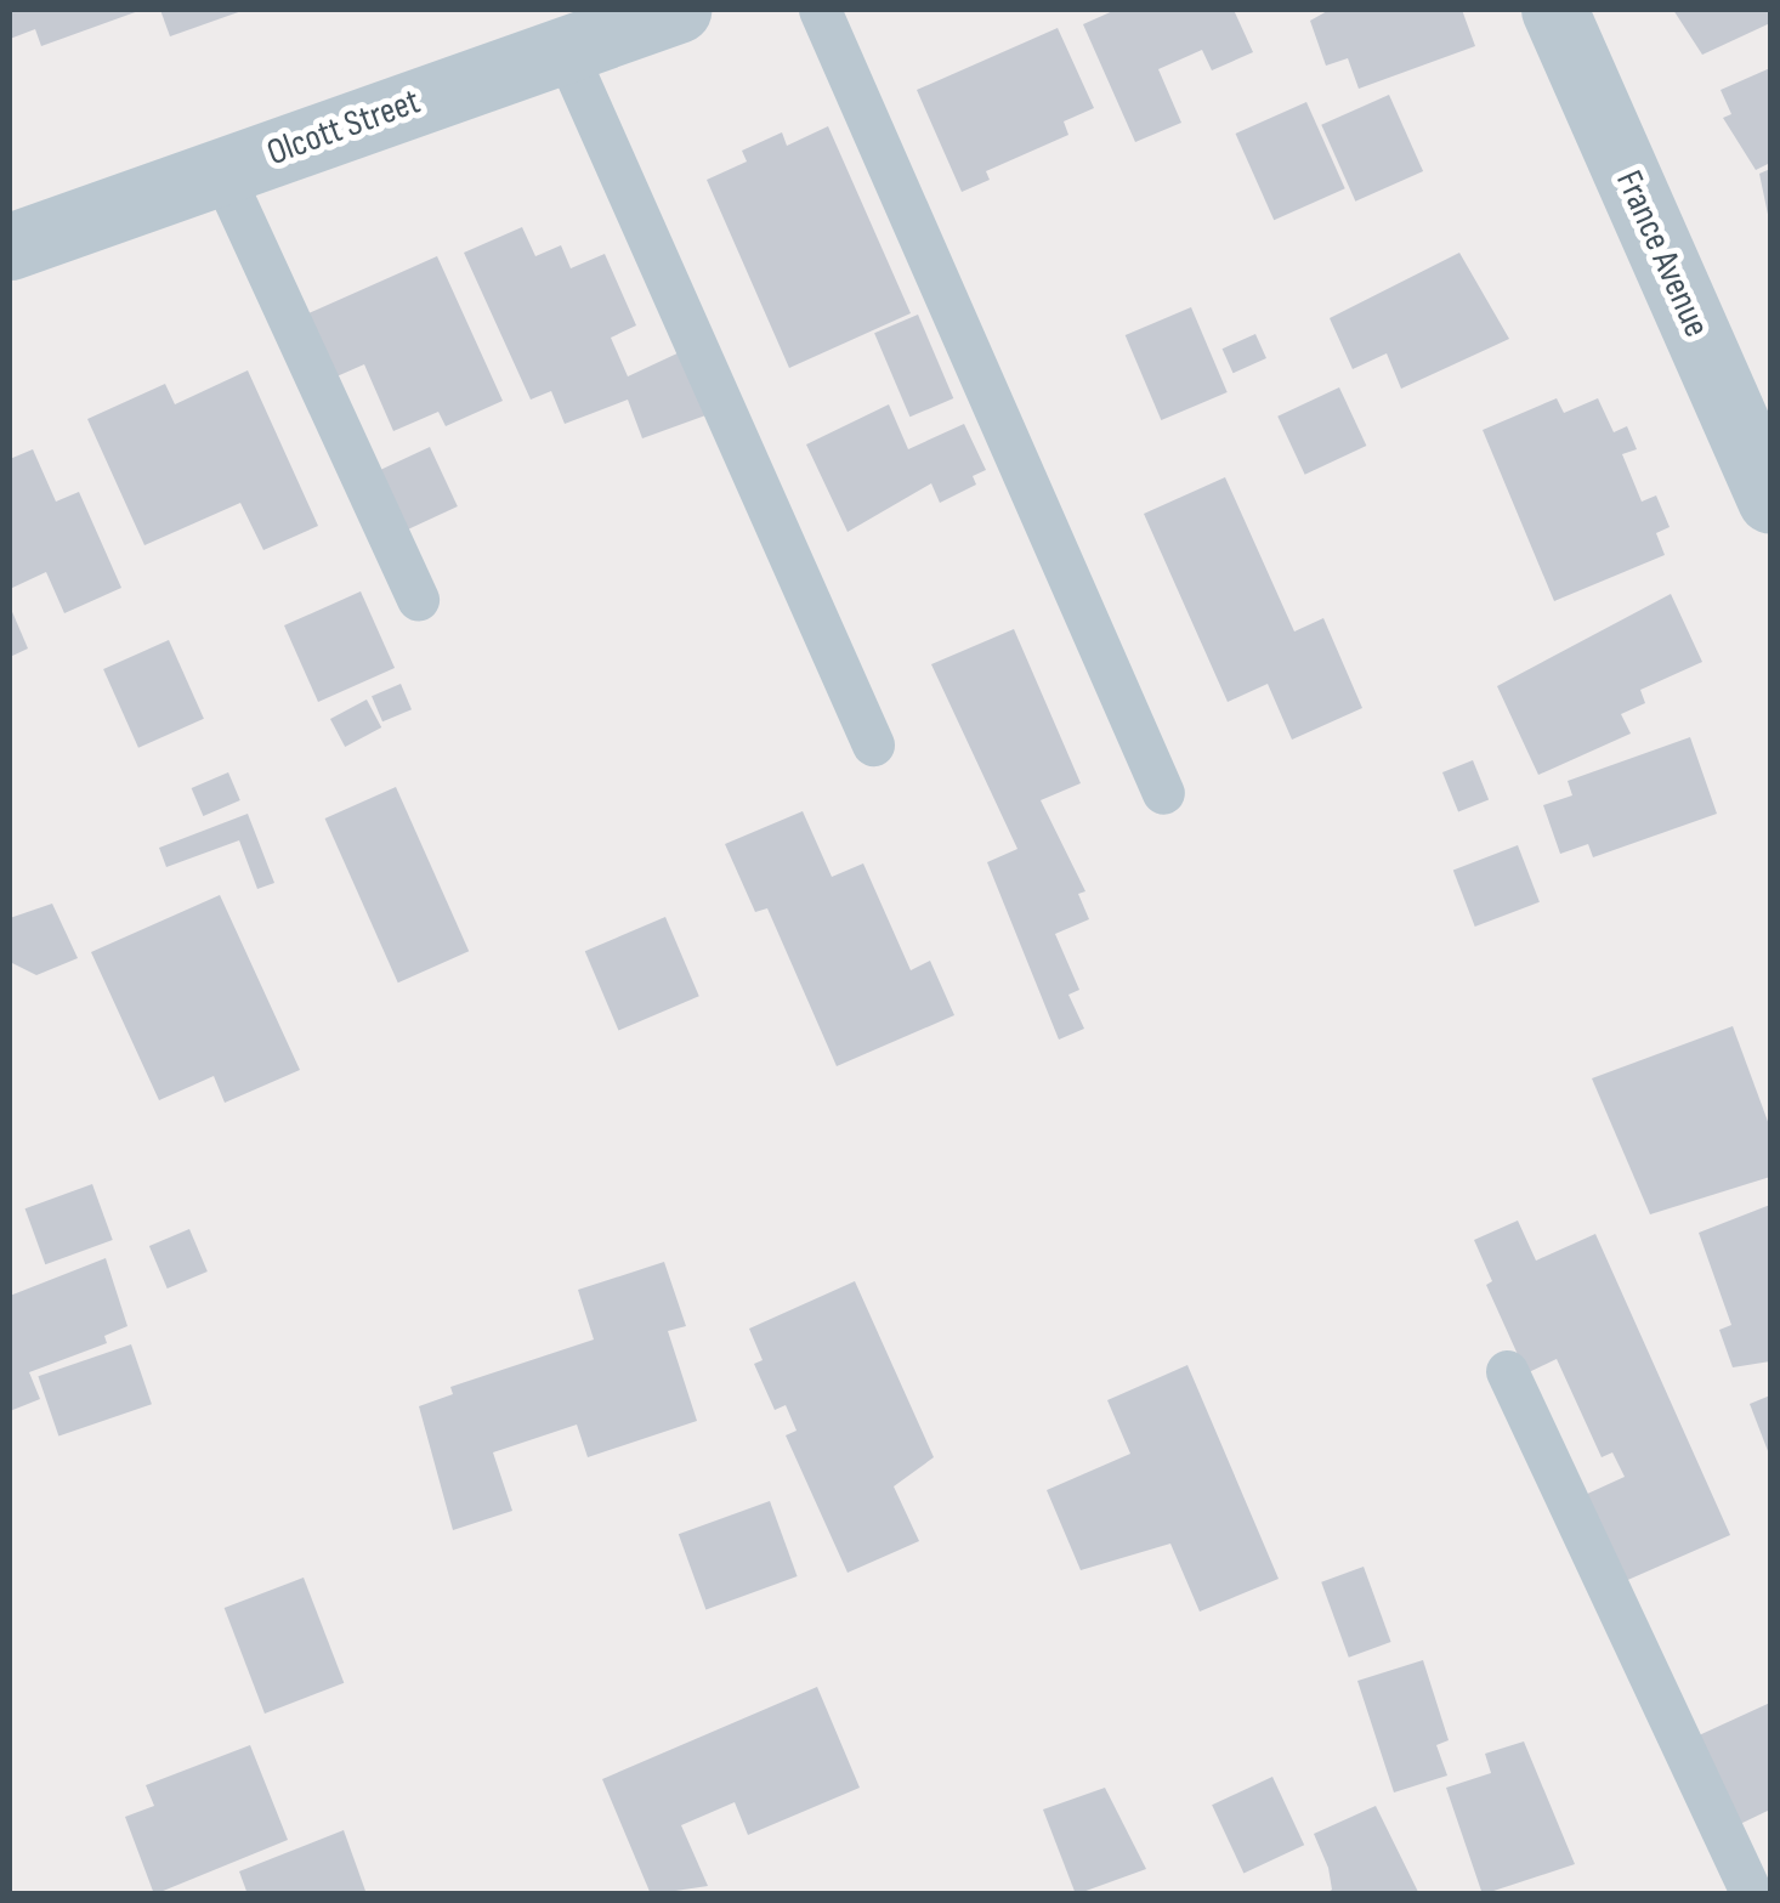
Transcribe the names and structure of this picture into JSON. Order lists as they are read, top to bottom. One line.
{"streets":{"street":["Olcott Street","France Avenue"]}}
